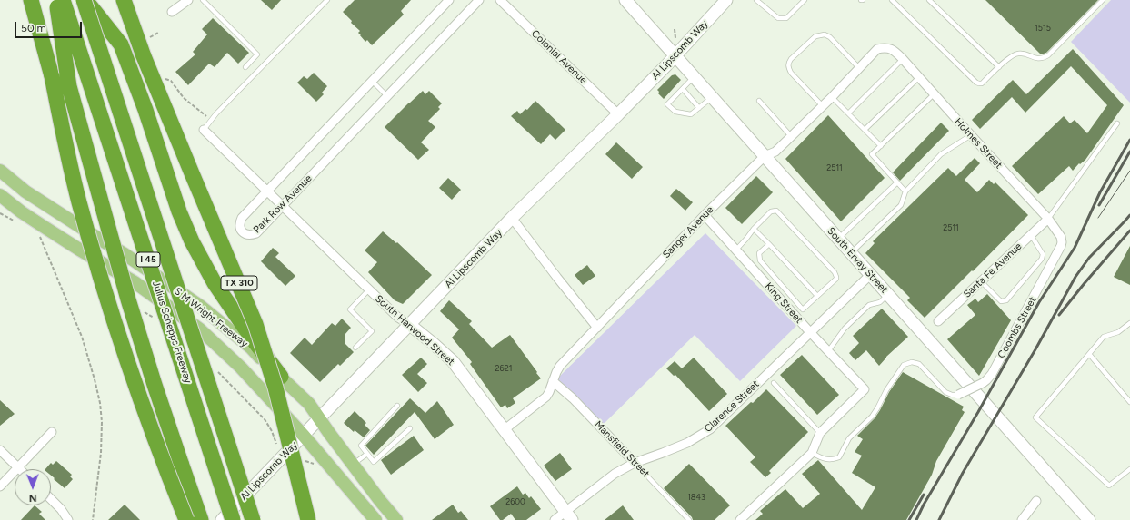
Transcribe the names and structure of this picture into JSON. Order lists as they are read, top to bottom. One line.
{"streets":{"highway":["I 45","TX 310","Julius Schepps Freeway"],"main road":["Al Lipscomb Way","South Ervay Street","S M Wright Freeway","South Harwood Street"],"street":["Colonial Avenue","Holmes Street","Park Row Avenue","Sanger Avenue","Santa Fe Avenue","King Street","Coombs Street","Clarence Street","Mansfield Street"]},"crossings":[["Al Lipscomb Way","Colonial Avenue"],["Al Lipscomb Way","South Ervay Street"],["Al Lipscomb Way","S M Wright Freeway"],["Al Lipscomb Way","South Harwood Street"],["Holmes Street","Sanger Avenue"],["Holmes Street","Santa Fe Avenue"],["Holmes Street","Coombs Street"],["Park Row Avenue","South Harwood Street"],["Sanger Avenue","South Ervay Street"],["Sanger Avenue","King Street"],["Sanger Avenue","South Harwood Street"],["Sanger Avenue","Mansfield Street"],["South Ervay Street","Clarence Street"],["King Street","Clarence Street"],["South Harwood Street","Clarence Street"],["Clarence Street","Mansfield Street"]],"house_numbers":["1515","2511","2511","2621","1843","2600"],"scale_bar":"50 m","north":"bottom"}
